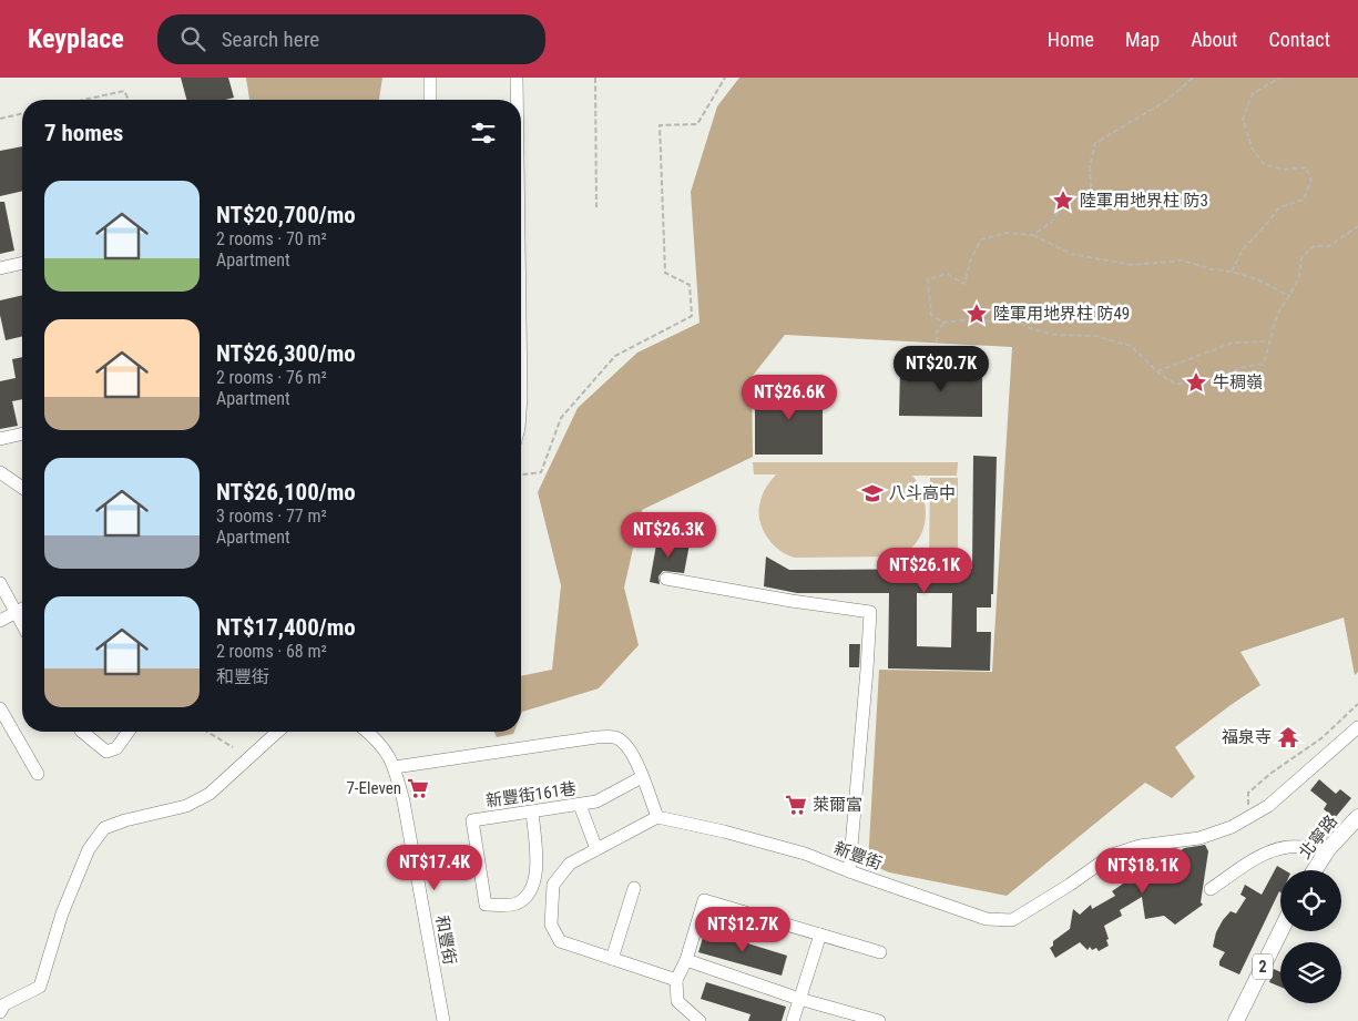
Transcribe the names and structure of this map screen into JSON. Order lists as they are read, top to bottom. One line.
{"streets":{"main road":["北寧路","2"],"street":["新豐街161巷","新豐街","和豐街"]},"places":{"place":["陸軍用地界柱 防3","陸軍用地界柱 防49","牛稠嶺"],"school or university":["八斗高中"],"temple":["福泉寺"],"supermarket":["7-Eleven","萊爾富"]},"page":{"header":"Keyplace","search":"Search here","nav":["Home","Map","About","Contact"],"heading":"7 homes","list":[{"name":"NT$20,700/mo","note":"2 rooms · 70 m² · Apartment"},{"name":"NT$26,300/mo","note":"2 rooms · 76 m² · Apartment"},{"name":"NT$26,100/mo","note":"3 rooms · 77 m² · Apartment"},{"name":"NT$17,400/mo","note":"2 rooms · 68 m² · 和豐街"}],"price":["NT$20.7K","NT$26.6K","NT$26.3K","NT$26.1K","NT$17.4K","NT$18.1K","NT$12.7K"]}}
